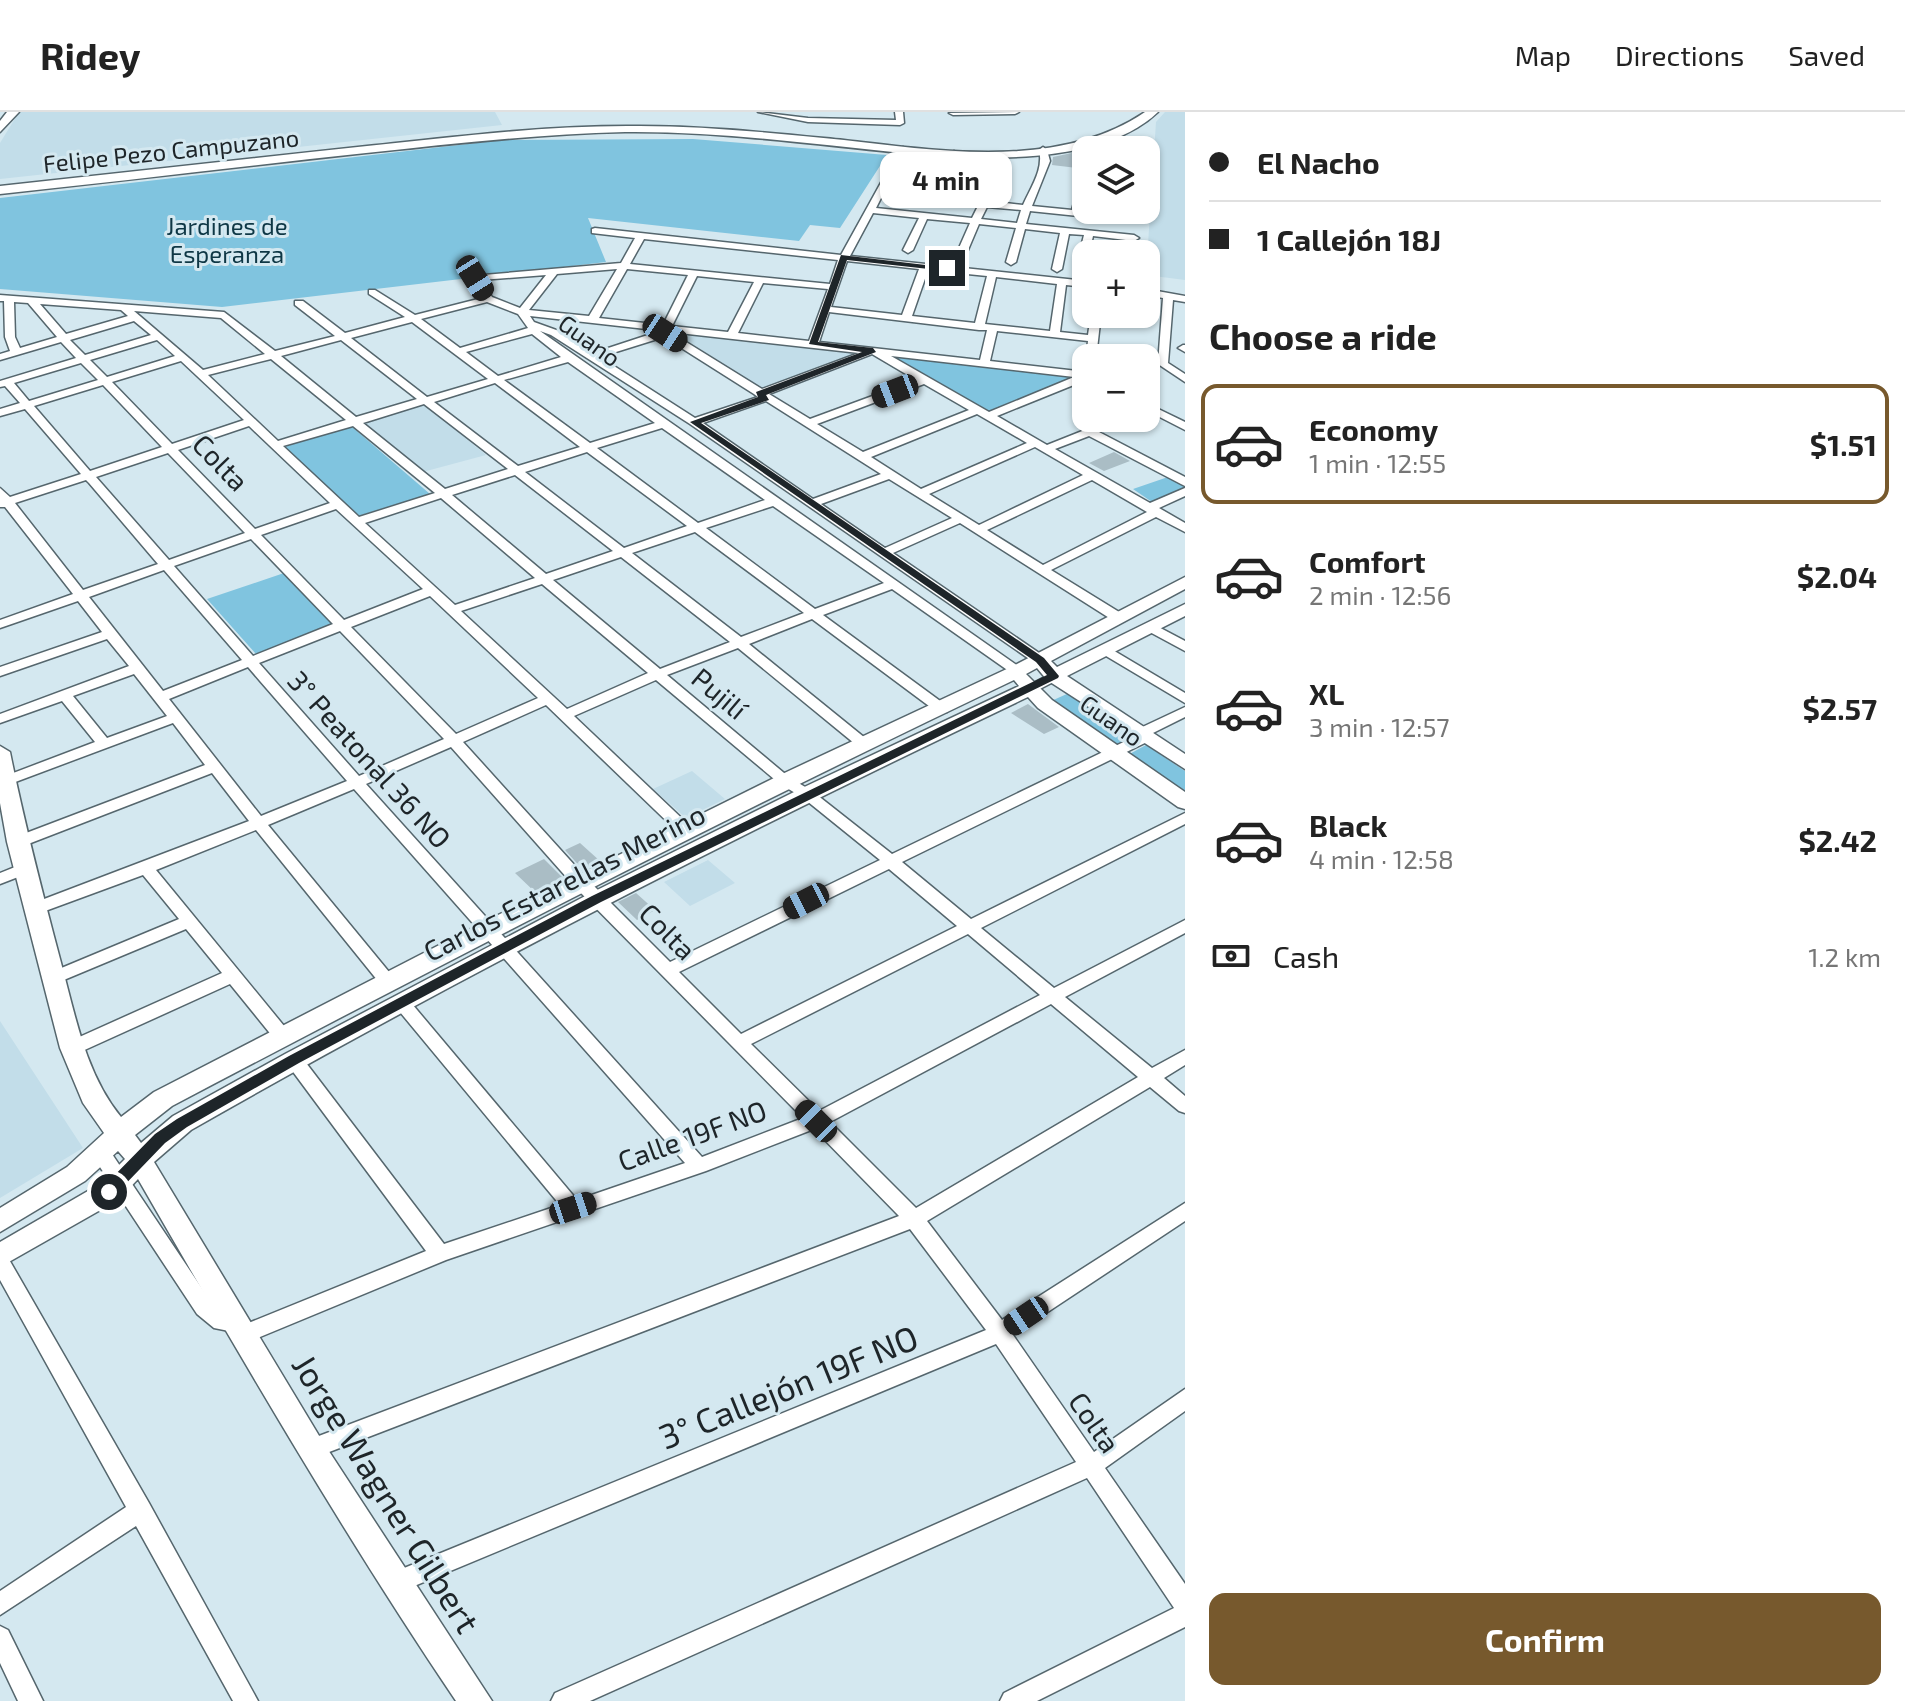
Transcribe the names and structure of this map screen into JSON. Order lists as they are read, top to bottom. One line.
{"streets":{"street":["Felipe Pezo Campuzano","Guano","Colta","Pujilí","3° Peatonal 36 NO","Carlos Estarellas Merino","Calle 19F NO","3° Callejón 19F NO","Jorge Wagner Gilbert"]},"crossings":[["Guano","Carlos Estarellas Merino"],["Colta","Carlos Estarellas Merino"],["Colta","Calle 19F NO"],["Colta","3° Callejón 19F NO"],["Pujilí","Carlos Estarellas Merino"],["Pujilí","Calle 19F NO"],["3° Peatonal 36 NO","Carlos Estarellas Merino"],["3° Peatonal 36 NO","Calle 19F NO"],["Carlos Estarellas Merino","Jorge Wagner Gilbert"],["Calle 19F NO","Jorge Wagner Gilbert"],["3° Callejón 19F NO","Jorge Wagner Gilbert"]],"parks":["Jardines de Esperanza"],"page":{"header":"Ridey","nav":["Map","Directions","Saved"],"banner":["El Nacho","1 Callejón 18J"],"map_buttons":["+","−"],"bubble":"4 min","heading":"Choose a ride","list":[{"name":"Economy","note":"1 min · 12:55","value":"$1.51"},{"name":"Comfort","note":"2 min · 12:56","value":"$2.04"},{"name":"XL","note":"3 min · 12:57","value":"$2.57"},{"name":"Black","note":"4 min · 12:58","value":"$2.42"}],"pay":["Cash","1.2 km"],"buttons":"Confirm"}}
